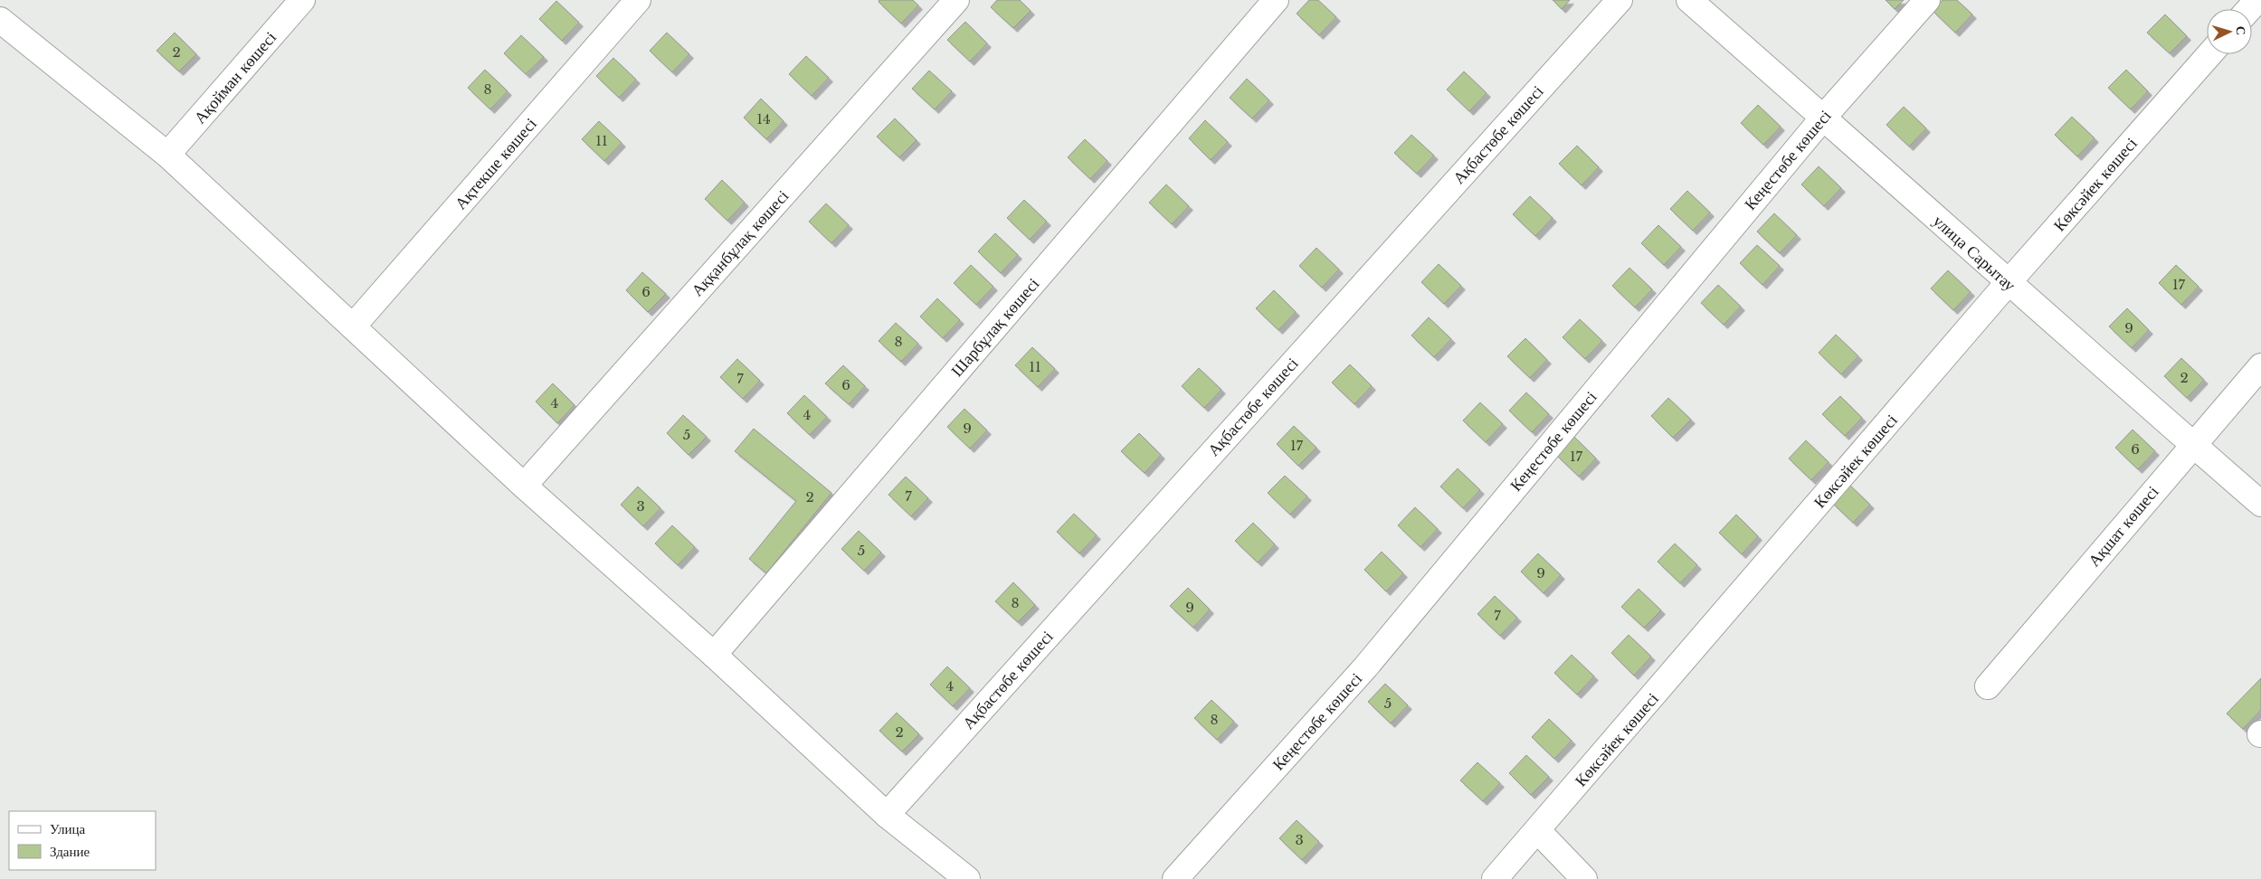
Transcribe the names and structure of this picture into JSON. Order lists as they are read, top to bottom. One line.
{"streets":{"street":["Ақойман көшесі","Ақбастөбе көшесі","Кеңестөбе көшесі","Ақтекше көшесі","Көксәйек көшесі","Аққанбұлақ көшесі","улица Сарытау","Шарбұлақ көшесі","Ақшат көшесі"]},"crossings":[["Кеңестөбе көшесі","улица Сарытау"],["Көксәйек көшесі","улица Сарытау"],["улица Сарытау","Ақшат көшесі"]],"house_numbers":["2","8","14","11","17","6","9","8","11","2","7","6","4","4","9","5","17","6","17","7","2","3","5","9","8","9","7","4","5","8","2","3"],"legend":["Улица","Здание"],"north":"right"}
